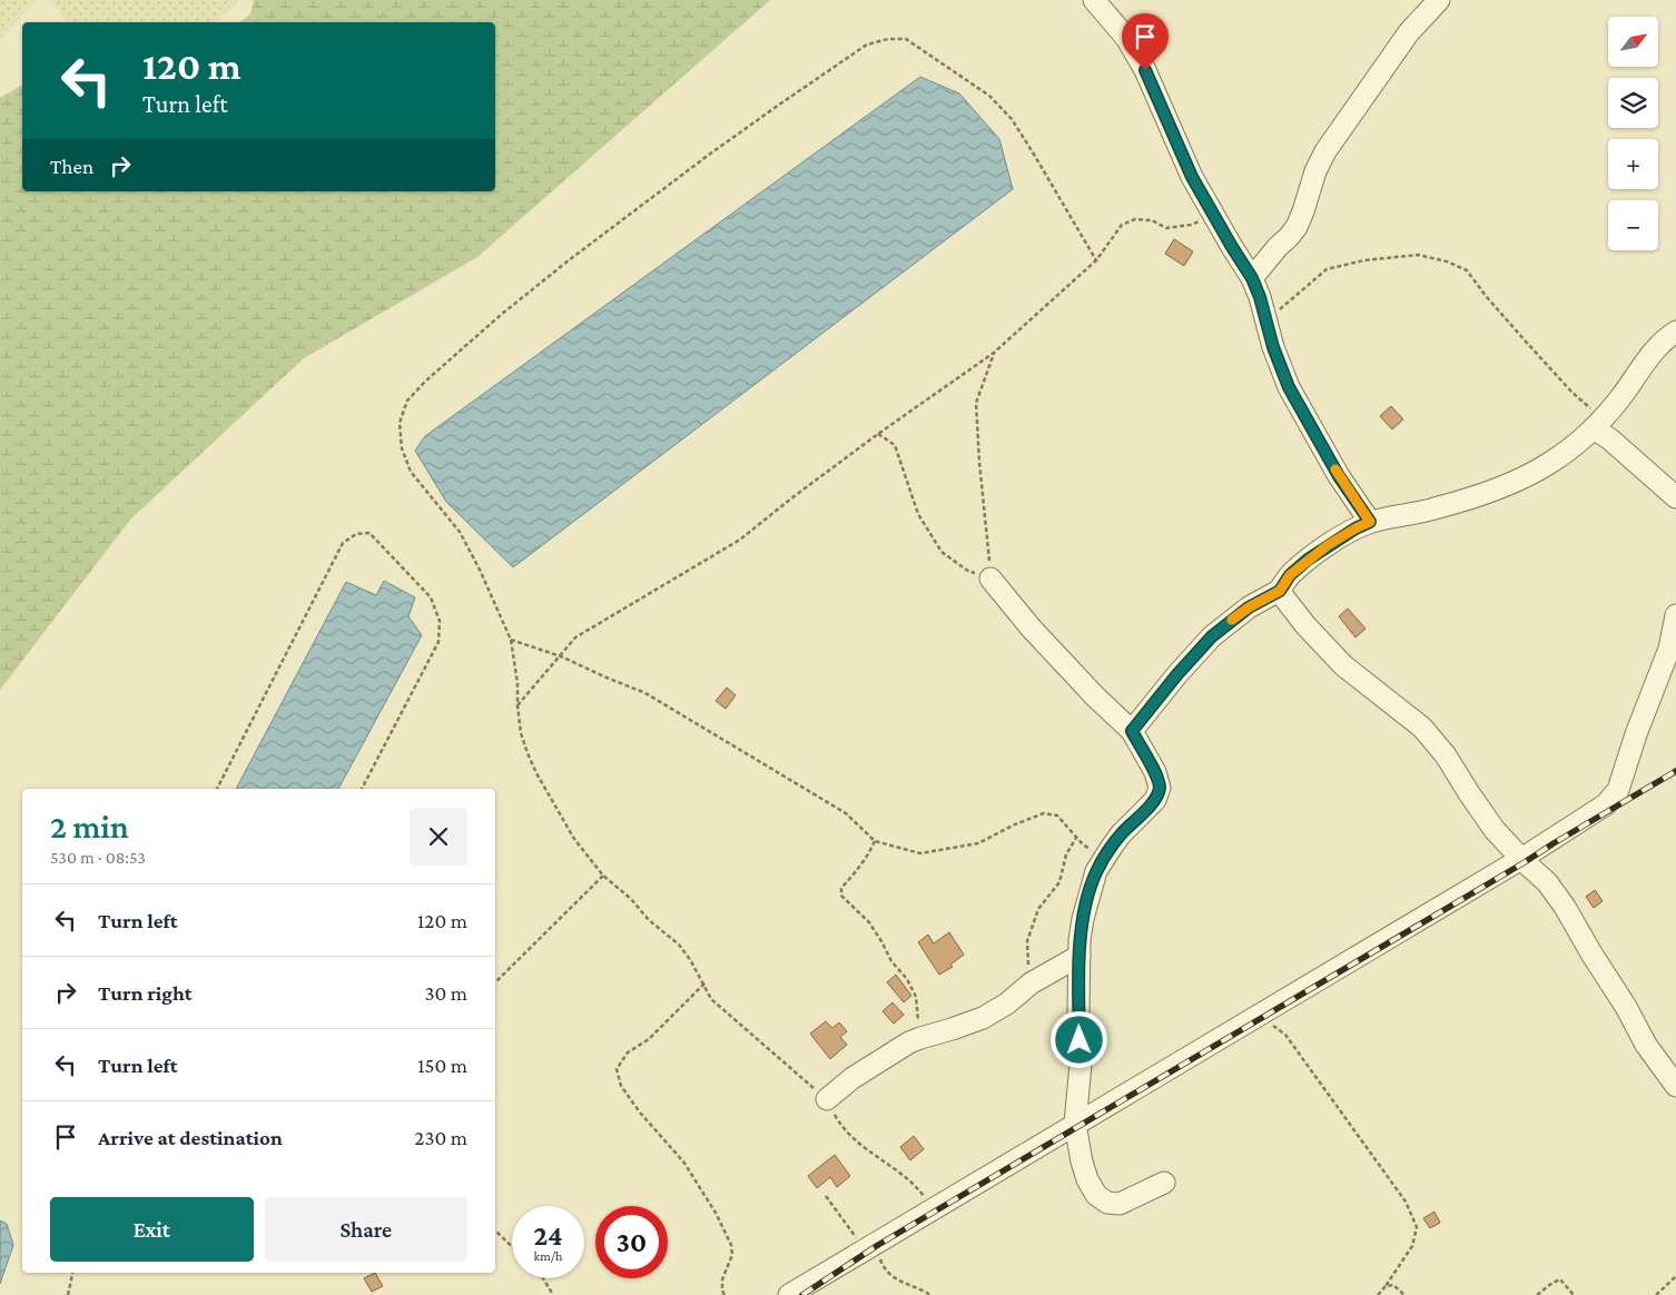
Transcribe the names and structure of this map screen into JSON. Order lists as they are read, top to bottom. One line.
{"north":"top right","page":{"map_buttons":["+","−"],"turn":["120 m","Turn left"],"then":"Then","heading":["2 min","530 m · 08:53"],"list":[{"name":"Turn left","value":"120 m"},{"name":"Turn right","value":"30 m"},{"name":"Turn left","value":"150 m"},{"name":"Arrive at destination","value":"230 m"}],"buttons":["Exit","Share"],"speed":"24 km/h","limit":"30"}}
